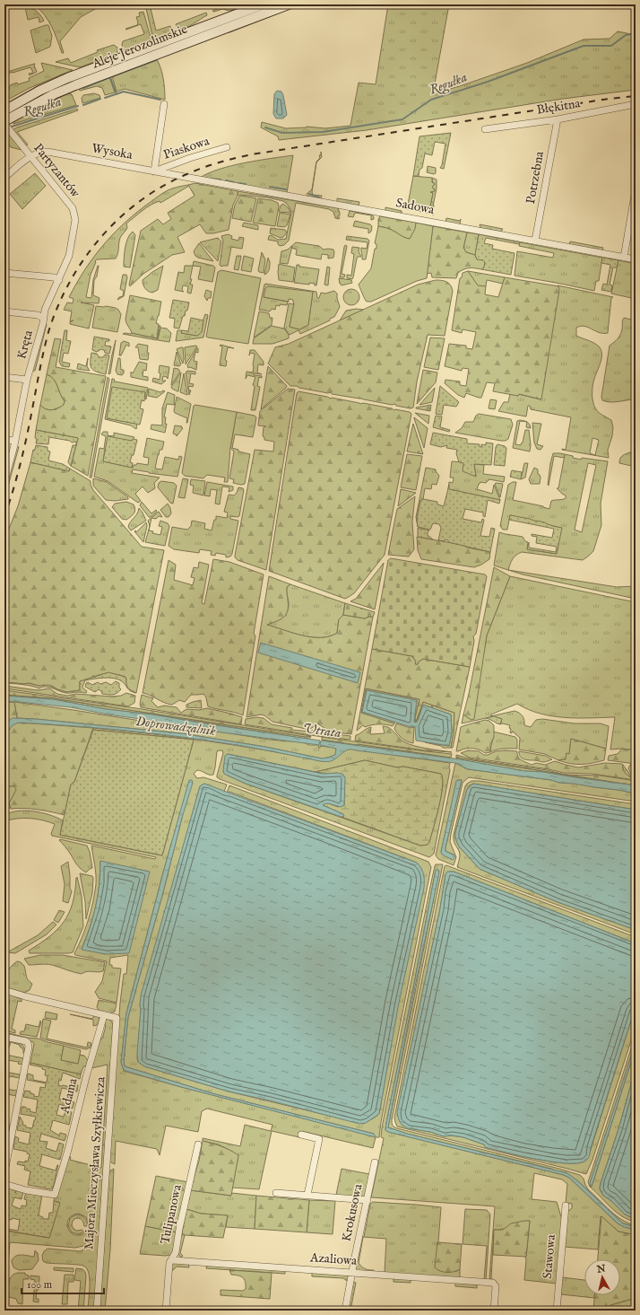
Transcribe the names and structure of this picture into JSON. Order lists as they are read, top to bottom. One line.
{"streets":{"main road":["Aleje Jerozolimskie"],"street":["Błękitna","Piaskowa","Wysoka","Partyzantów","Potrzebna","Sadowa","Kręta","Adama","Majora Mieczysława Szyłkiewicza","Krokusowa","Tulipanowa","Stawowa","Azaliowa"]},"crossings":[["Aleje Jerozolimskie","Partyzantów"],["Błękitna","Potrzebna"],["Piaskowa","Wysoka"],["Wysoka","Partyzantów"],["Wysoka","Sadowa"],["Partyzantów","Kręta"],["Potrzebna","Sadowa"],["Adama","Majora Mieczysława Szyłkiewicza"],["Krokusowa","Azaliowa"],["Tulipanowa","Azaliowa"]],"water":["Regułka","Doprowadzalnik","Utrata"],"scale_bar":"100 m","north":"top"}
